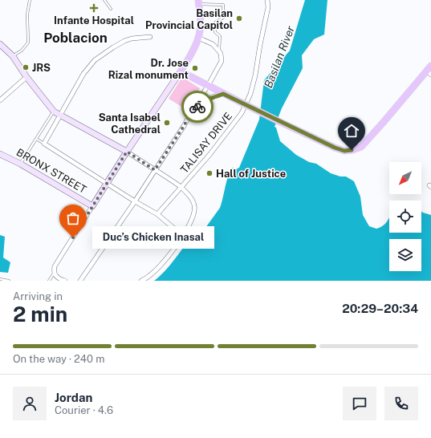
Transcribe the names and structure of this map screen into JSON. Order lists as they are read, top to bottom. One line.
{"streets":{"street":["TALISAY DRIVE","BRONX STREET"]},"districts":["Poblacion"],"water":["Basilan River"],"places":{"health":["Infante Hospital"],"other":["Basilan Provincial Capitol","JRS","Dr. Jose Rizal monument","Santa Isabel Cathedral","Hall of Justice","Duc’s Chicken Inasal"]},"north":"bottom left","page":{"bubble":"Duc’s Chicken Inasal","heading":["2 min","Arriving in","20:29–20:34"],"panel":["Jordan","Courier · 4.6"],"bar":"On the way · 240 m"}}
